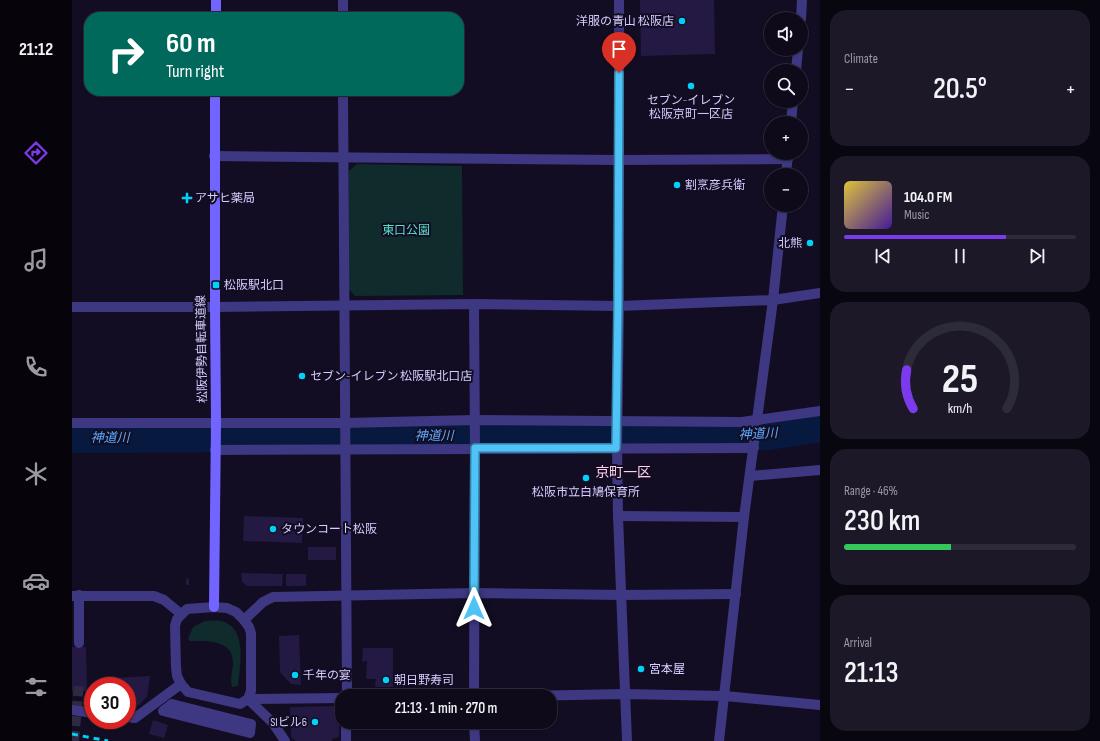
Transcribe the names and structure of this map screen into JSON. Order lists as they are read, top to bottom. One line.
{"streets":{"main road":["松阪伊勢自転車道線"]},"districts":["京町一区"],"water":["神道川"],"parks":["東口公園"],"places":{"other":["洋服の青山 松阪店","セブン-イレブン 松阪京町一区店","割烹彦兵衛","北熊","セブン-イレブン 松阪駅北口店","松阪市立白鳩保育所","タウンコート松阪","宮本屋","千年の宴","朝日野寿司","SIビル6"],"health":["アサヒ薬局"],"transit":["松阪駅北口"]},"page":{"tabs":"21:12","tile":["Climate",["Range · 46%","230 km"],["Arrival","21:13"]],"map_buttons":["+","−"],"turn":["60 m","Turn right"],"heat":["−","20.5°","+"],"song":["104.0 FM","Music"],"limit":"30","trip":"21:13 · 1 min · 270 m","gauge":["25","km/h"]}}
